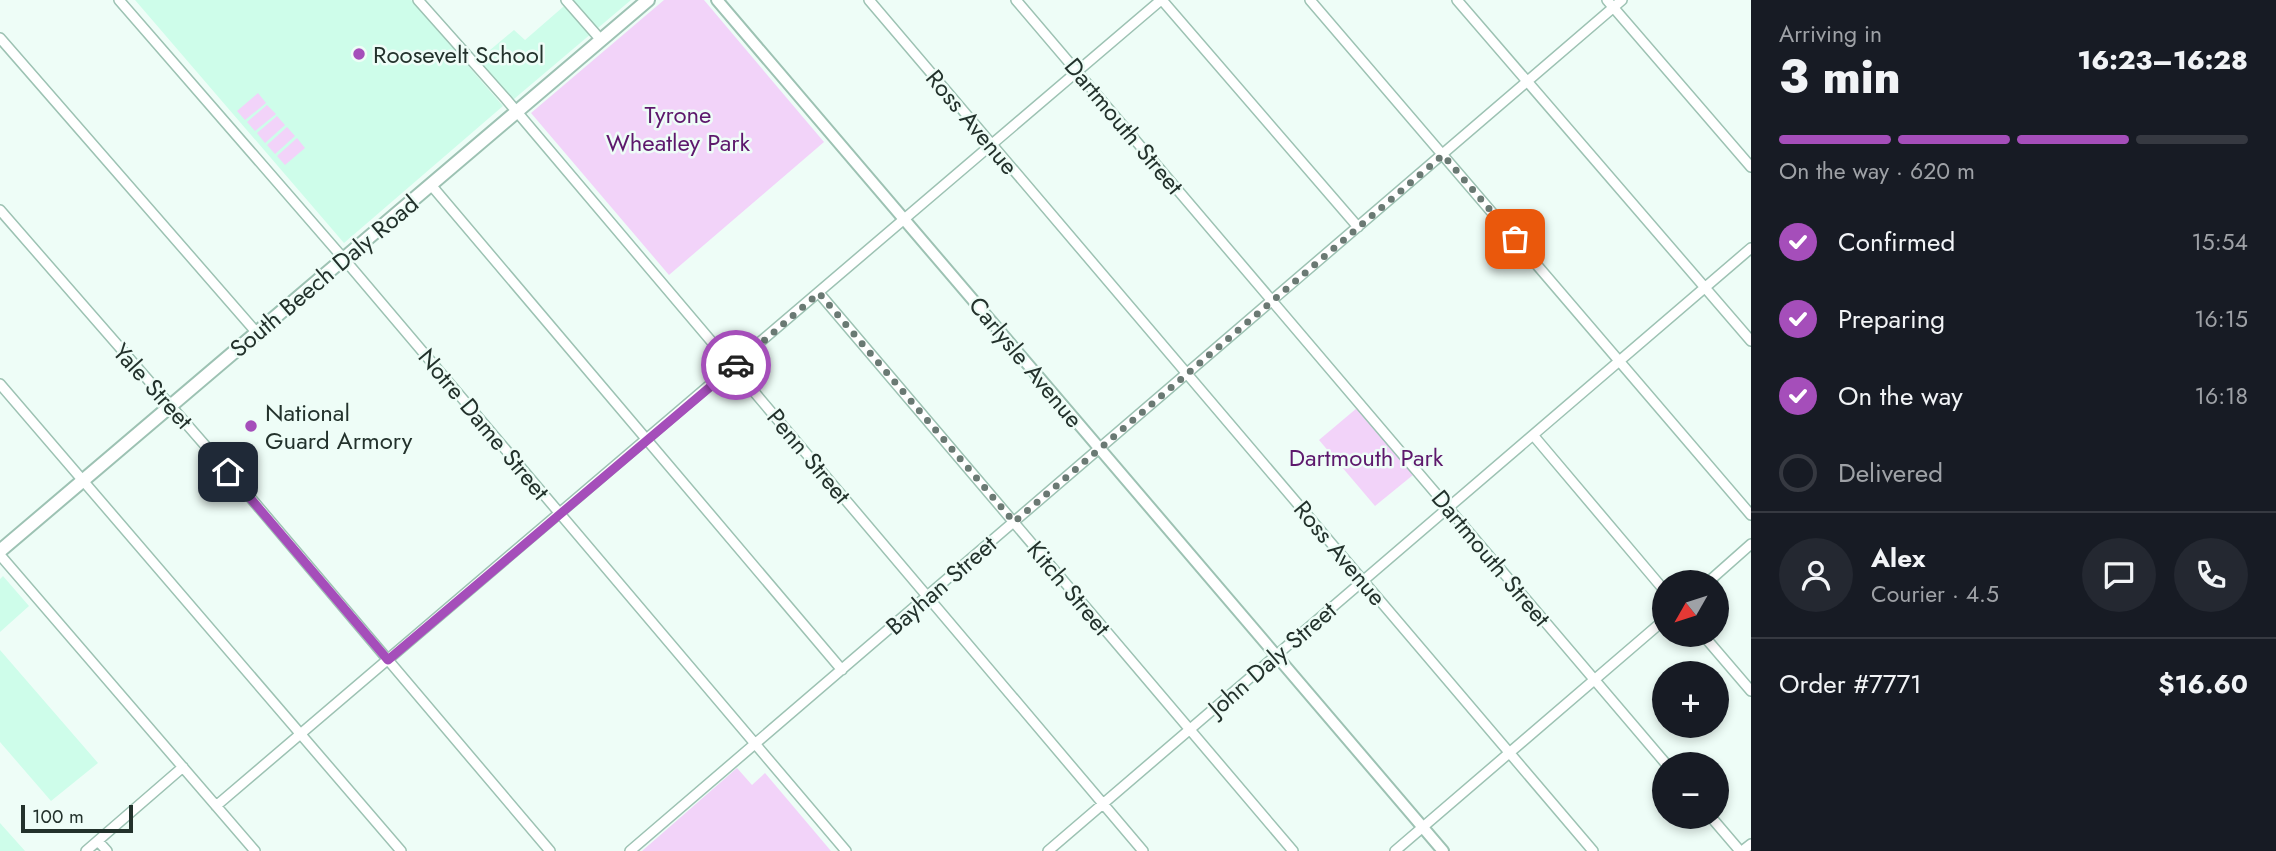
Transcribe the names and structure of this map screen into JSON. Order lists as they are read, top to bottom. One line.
{"streets":{"main road":["South Beech Daly Road"],"street":["Ross Avenue","Dartmouth Street","Carlysle Avenue","Yale Street","Notre Dame Street","Penn Street","Bayhan Street","Kitch Street","John Daly Street"]},"crossings":[["Ross Avenue","Bayhan Street"],["Ross Avenue","John Daly Street"],["Dartmouth Street","Bayhan Street"],["Dartmouth Street","John Daly Street"],["South Beech Daly Road","Yale Street"],["South Beech Daly Road","Notre Dame Street"],["South Beech Daly Road","Penn Street"],["Carlysle Avenue","Bayhan Street"],["Carlysle Avenue","John Daly Street"],["Notre Dame Street","Bayhan Street"],["Penn Street","Bayhan Street"],["Penn Street","John Daly Street"],["Bayhan Street","Kitch Street"],["Kitch Street","John Daly Street"]],"parks":["Tyrone Wheatley Park","Dartmouth Park"],"places":["Roosevelt School","National Guard Armory"],"scale_bar":"100 m","north":"bottom left","page":{"heading":["3 min","Arriving in","16:23–16:28"],"panel":["Alex","Courier · 4.5","Order #7771","$16.60"],"bar":"On the way · 620 m","list":[["Confirmed","15:54"],["Preparing","16:15"],["On the way","16:18"],"Delivered"],"map_buttons":["+","−"],"scale":"100 m"}}
